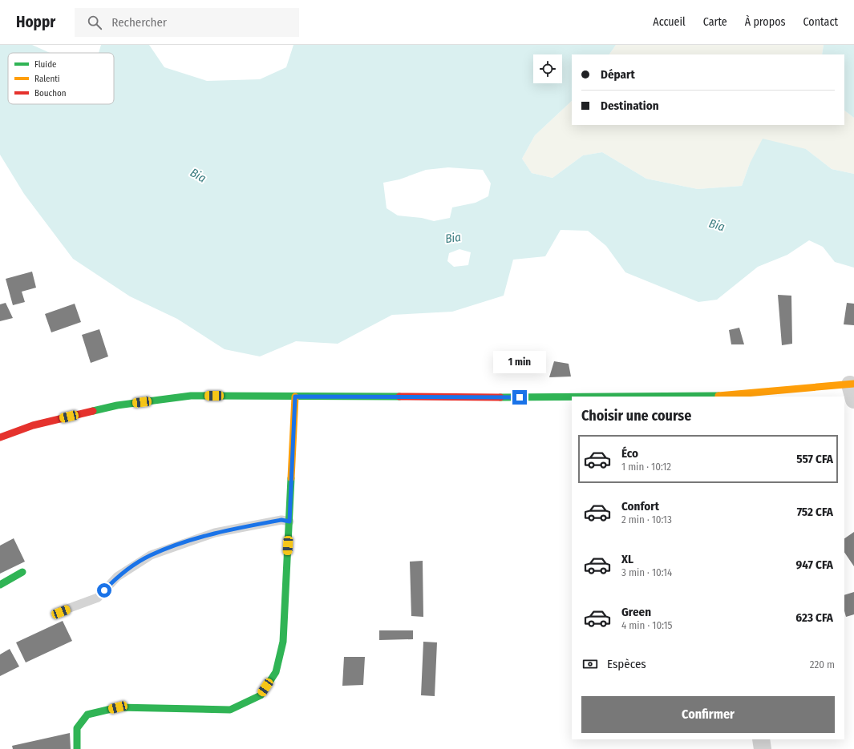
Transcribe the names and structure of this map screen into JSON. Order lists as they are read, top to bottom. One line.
{"water":["Bia"],"legend":["Fluide","Ralenti","Bouchon"],"page":{"header":"Hoppr","search":"Rechercher","nav":["Accueil","Carte","À propos","Contact"],"banner":["Départ","Destination"],"bubble":"1 min","heading":"Choisir une course","list":[{"name":"Éco","note":"1 min · 10:12","value":"557 CFA"},{"name":"Confort","note":"2 min · 10:13","value":"752 CFA"},{"name":"XL","note":"3 min · 10:14","value":"947 CFA"},{"name":"Green","note":"4 min · 10:15","value":"623 CFA"}],"pay":["Espèces","220 m"],"buttons":"Confirmer"}}
